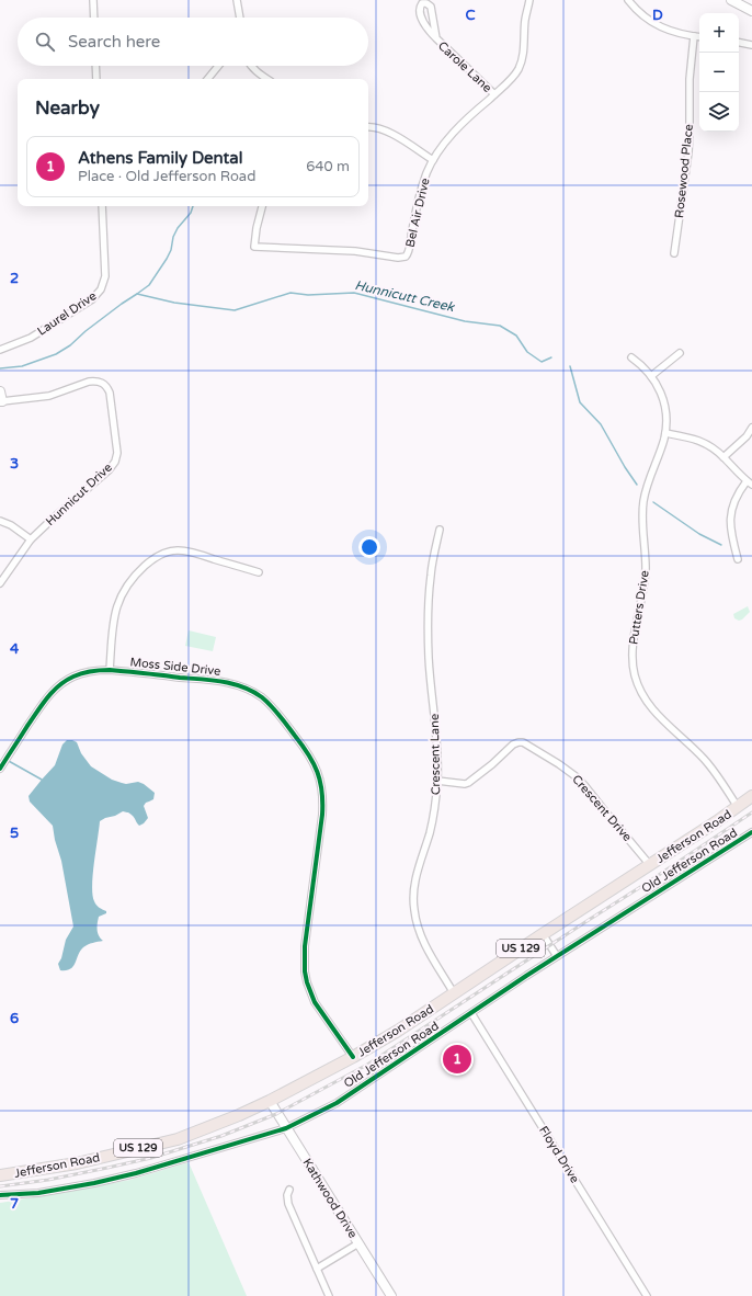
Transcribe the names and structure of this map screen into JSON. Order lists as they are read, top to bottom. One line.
{"streets":{"highway":["Jefferson Road","US 129"],"street":["Carole Lane","Rosewood Place","Bel Air Drive","Laurel Drive","Hunnicut Drive","Putters Drive","Moss Side Drive","Crescent Lane","Crescent Drive","Old Jefferson Road","Floyd Drive","Kathwood Drive"]},"crossings":[["Carole Lane","Bel Air Drive"],["Putters Drive","Jefferson Road"],["Moss Side Drive","Jefferson Road"],["Crescent Lane","Crescent Drive"],["Crescent Lane","Jefferson Road"],["Crescent Drive","Jefferson Road"],["Jefferson Road","Kathwood Drive"],["Old Jefferson Road","Floyd Drive"],["Old Jefferson Road","Kathwood Drive"]],"water":["Hunnicutt Creek"],"page":{"map_buttons":["+","−"],"search":"Search here","heading":"Nearby","list":[{"mark":"1","name":"Athens Family Dental","note":"Place · Old Jefferson Road","value":"640 m"}],"pins":"1"},"grid":{"columns":["C","D"],"rows":["2","3","4","5","6","7"]}}
